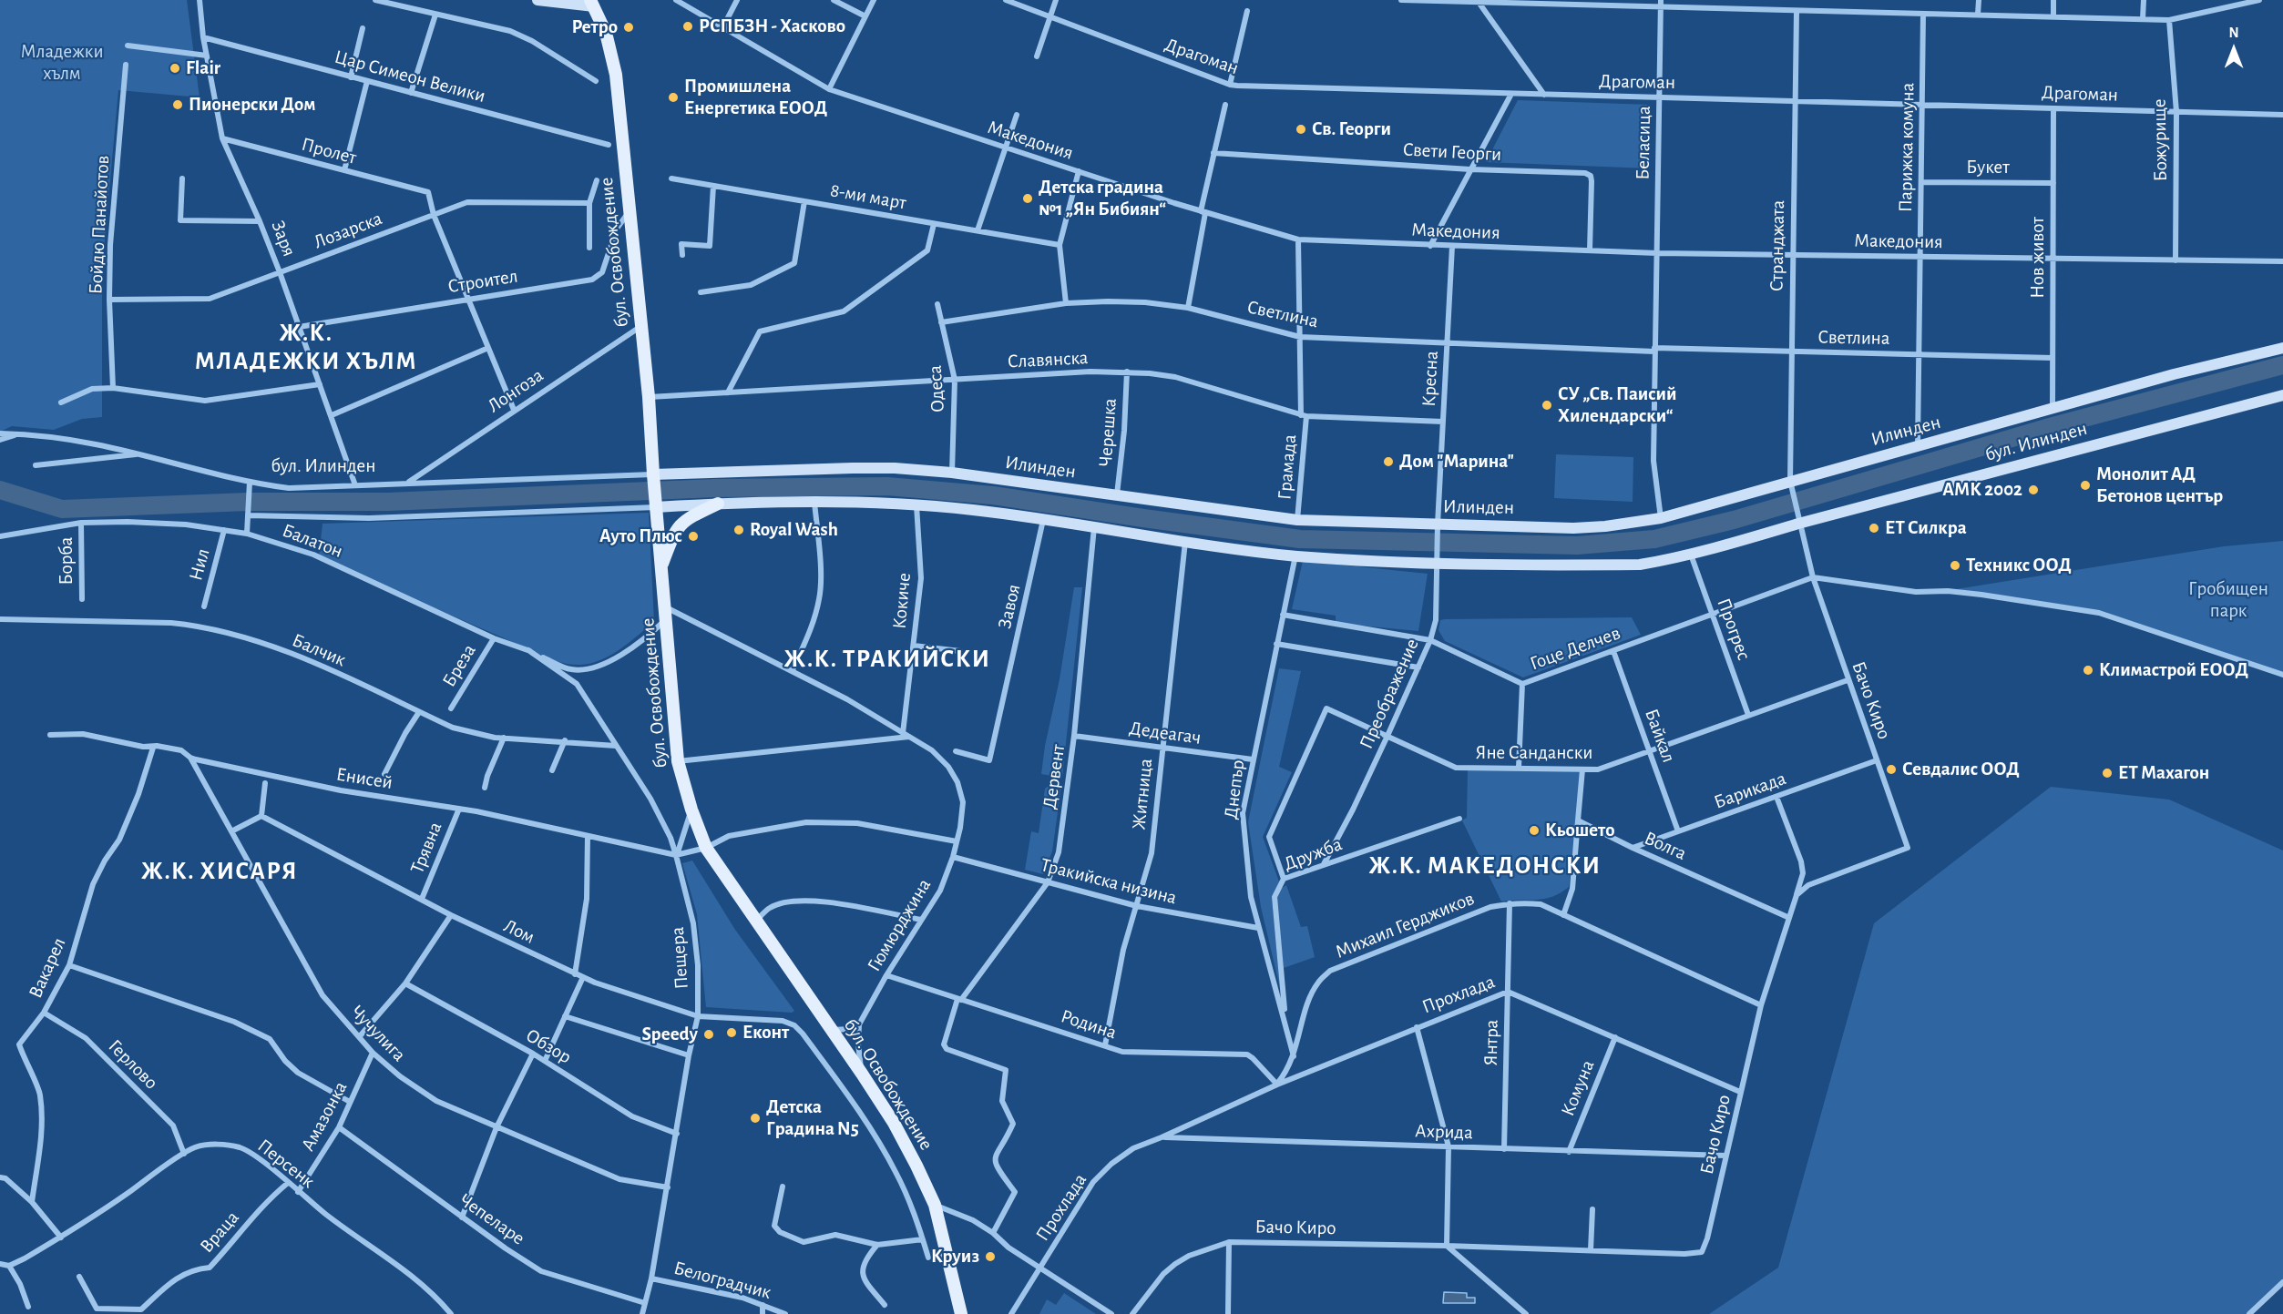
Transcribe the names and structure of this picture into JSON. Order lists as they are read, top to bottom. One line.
{"streets":{"main road":["бул. Освобождение","Илинден","бул. Илинден"],"street":["Драгоман","Цар Симеон Велики","Македония","Божурище","Беласица","Парижка комуна","Пролет","Свети Георги","Букет","8-ми март","Бойдю Панайотов","Лозарска","Заря","Странджата","Нов живот","Строител","Светлина","Славянска","Кресна","Одеса","Лонгоза","Черешка","Грамада","Балатон","Борба","Нил","Кокиче","Завоя","Прогрес","Гоце Делчев","Балчик","Бреза","Преображение","Бачо Киро","Дедеагач","Байкал","Яне Сандански","Дервент","Енисей","Днепър","Барикада","Житница","Волга","Трявна","Дружба","Тракийска низина","Гюмюрджина","Михаил Герджиков","Лом","Пещера","Вакарел","Прохлада","Родина","Чучулига","Янтра","Обзор","Герлово","Комуна","Амазонка","Ахрида","Персенк","Чепеларе","Враца","Белоградчик"]},"crossings":[["Драгоман","Божурище"],["Драгоман","Беласица"],["Драгоман","Парижка комуна"],["Драгоман","Странджата"],["Драгоман","Нов живот"],["Цар Симеон Велики","Заря"],["Македония","Божурище"],["Македония","Беласица"],["Македония","Парижка комуна"],["Македония","Свети Георги"],["Македония","Странджата"],["Македония","Нов живот"],["Македония","Кресна"],["Македония","Грамада"],["Беласица","Светлина"],["Парижка комуна","Букет"],["Парижка комуна","Светлина"],["Парижка комуна","Илинден"],["Пролет","Лозарска"],["Пролет","Заря"],["Букет","Нов живот"],["Бойдю Панайотов","Лозарска"],["Лозарска","Заря"],["Заря","Строител"],["Заря","бул. Илинден"],["Странджата","Светлина"],["Странджата","Илинден"],["Странджата","Бачо Киро"],["бул. Освобождение","Строител"],["бул. Освобождение","Славянска"],["бул. Освобождение","Лонгоза"],["бул. Освобождение","Илинден"],["бул. Освобождение","бул. Илинден"],["бул. Освобождение","Балатон"],["бул. Освобождение","Гюмюрджина"],["Нов живот","Светлина"],["Нов живот","Илинден"],["Светлина","Кресна"],["Светлина","Одеса"],["Светлина","Грамада"],["Славянска","Кресна"],["Славянска","Одеса"],["Славянска","Черешка"],["Славянска","Грамада"],["Кресна","Илинден"],["Кресна","Преображение"],["Одеса","Илинден"],["Лонгоза","бул. Илинден"],["Илинден","Черешка"],["Илинден","бул. Илинден"],["Илинден","Грамада"],["Илинден","Преображение"],["бул. Илинден","Бачо Киро"],["Балатон","Борба"],["Балатон","Нил"],["Балатон","Бреза"],["Балатон","Гюмюрджина"],["Балатон","Пещера"],["Кокиче","Гюмюрджина"],["Прогрес","Гоце Делчев"],["Прогрес","Яне Сандански"],["Гоце Делчев","Преображение"],["Гоце Делчев","Бачо Киро"],["Гоце Делчев","Байкал"],["Гоце Делчев","Днепър"],["Балчик","Пещера"],["Преображение","Яне Сандански"],["Преображение","Дружба"],["Бачо Киро","Яне Сандански"],["Бачо Киро","Барикада"],["Бачо Киро","Волга"],["Бачо Киро","Михаил Герджиков"],["Бачо Киро","Прохлада"],["Бачо Киро","Ахрида"],["Дедеагач","Дервент"],["Дедеагач","Днепър"],["Дедеагач","Житница"],["Байкал","Яне Сандански"],["Байкал","Барикада"],["Яне Сандански","Дружба"],["Дервент","Тракийска низина"],["Дервент","Родина"],["Енисей","Трявна"],["Енисей","Пещера"],["Енисей","Вакарел"],["Енисей","Чучулига"],["Днепър","Дружба"],["Днепър","Тракийска низина"],["Днепър","Михаил Герджиков"],["Барикада","Волга"],["Житница","Тракийска низина"],["Житница","Родина"],["Трявна","Лом"],["Тракийска низина","Гюмюрджина"],["Гюмюрджина","Родина"],["Михаил Герджиков","Янтра"],["Лом","Пещера"],["Пещера","Чучулига"],["Пещера","Обзор"],["Пещера","Чепеларе"],["Пещера","Белоградчик"],["Вакарел","Герлово"],["Прохлада","Родина"],["Прохлада","Янтра"],["Прохлада","Комуна"],["Прохлада","Ахрида"],["Чучулига","Амазонка"],["Янтра","Ахрида"],["Герлово","Персенк"],["Комуна","Ахрида"],["Амазонка","Персенк"],["Амазонка","Чепеларе"],["Персенк","Враца"]],"districts":["Ж.К. МЛАДЕЖКИ ХЪЛМ","Ж.К. ТРАКИЙСКИ","Ж.К. МАКЕДОНСКИ","Ж.К. ХИСАРЯ"],"parks":["Младежки хълм","Гробищен парк"],"places":["РСПБЗН - Хасково","Ретро","Flair","Промишлена Енергетика ЕООД","Пионерски Дом","Св. Георги","Детска градина №1 „Ян Бибиян“","СУ „Св. Паисий Хилендарски“","Дом \"Марина\"","Монолит АД Бетонов център","АМК 2002","ЕТ Силкра","Royal Wash","Ауто Плюс","Техникс ООД","Климастрой ЕООД","Севдалис ООД","ЕТ Махагон","Кьошето","Еконт","Speedy","Детска Градина N5","Круиз"],"north":"top"}
